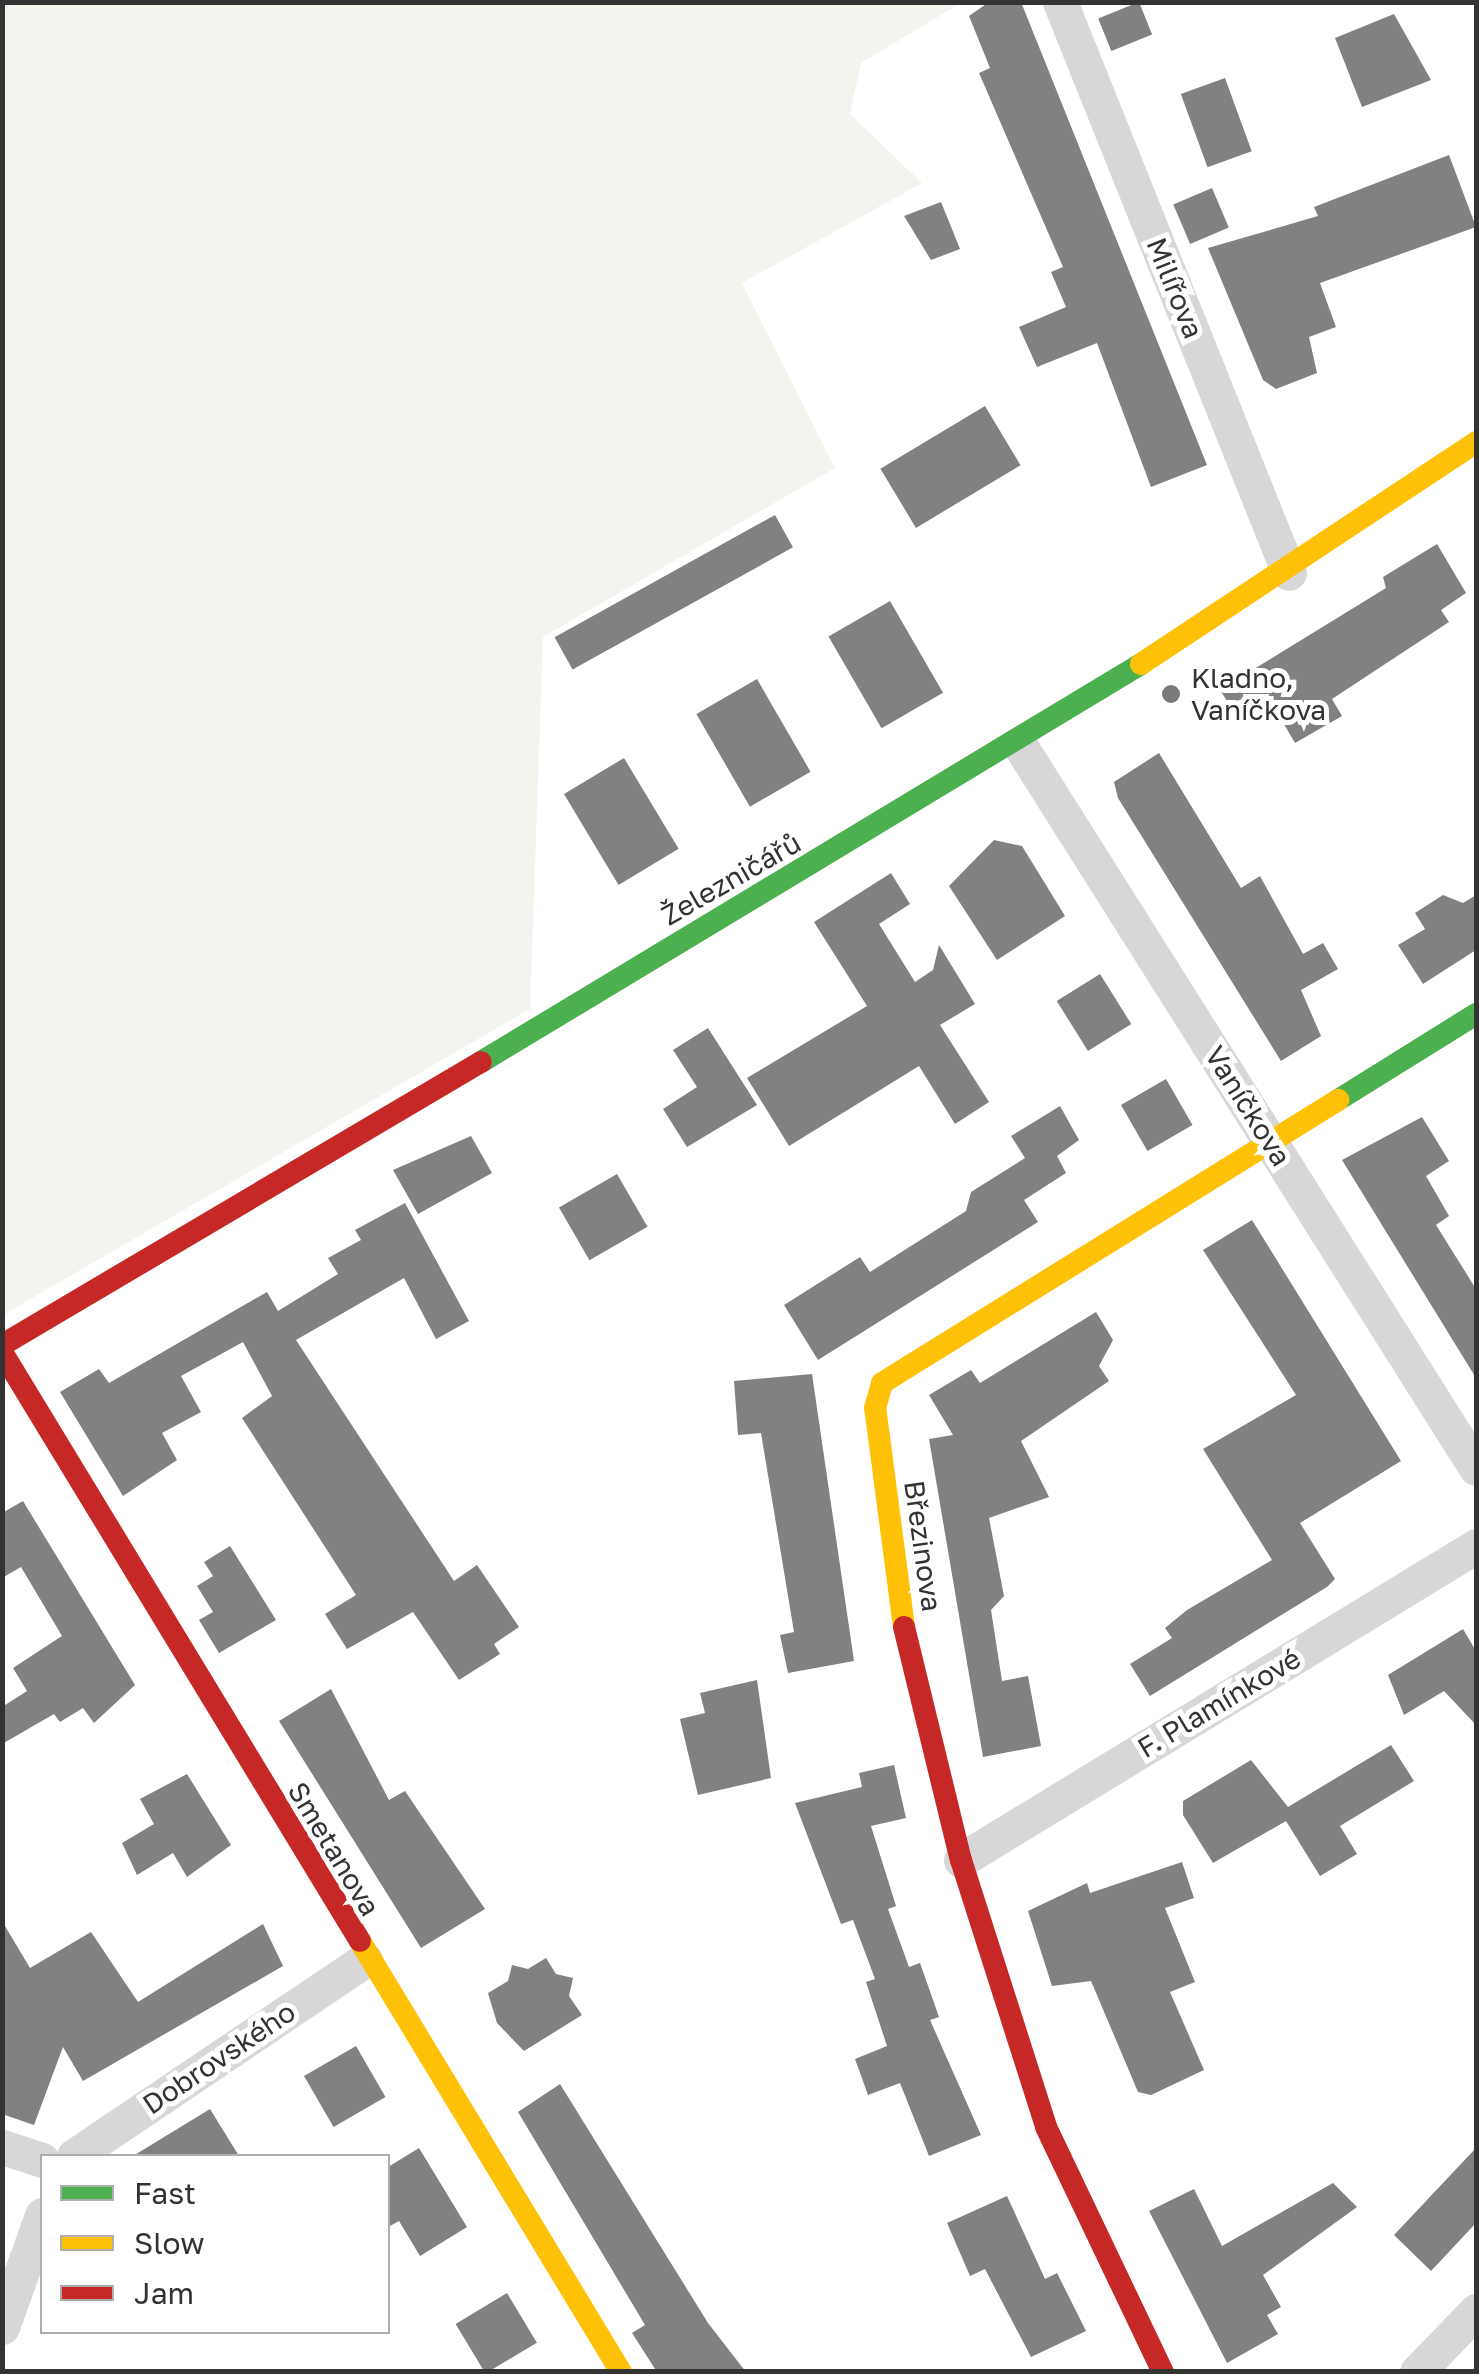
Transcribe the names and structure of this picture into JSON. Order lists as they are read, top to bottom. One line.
{"streets":{"street":["Milířova","Železničářů","Vaníčkova","Březinova","F. Plamínkové","Smetanova","Dobrovského"]},"crossings":[["Milířova","Železničářů"],["Železničářů","Vaníčkova"],["Železničářů","Smetanova"],["Vaníčkova","Březinova"],["Březinova","F. Plamínkové"],["Smetanova","Dobrovského"]],"places":["Kladno, Vaníčkova"],"legend":["Fast","Slow","Jam"]}
